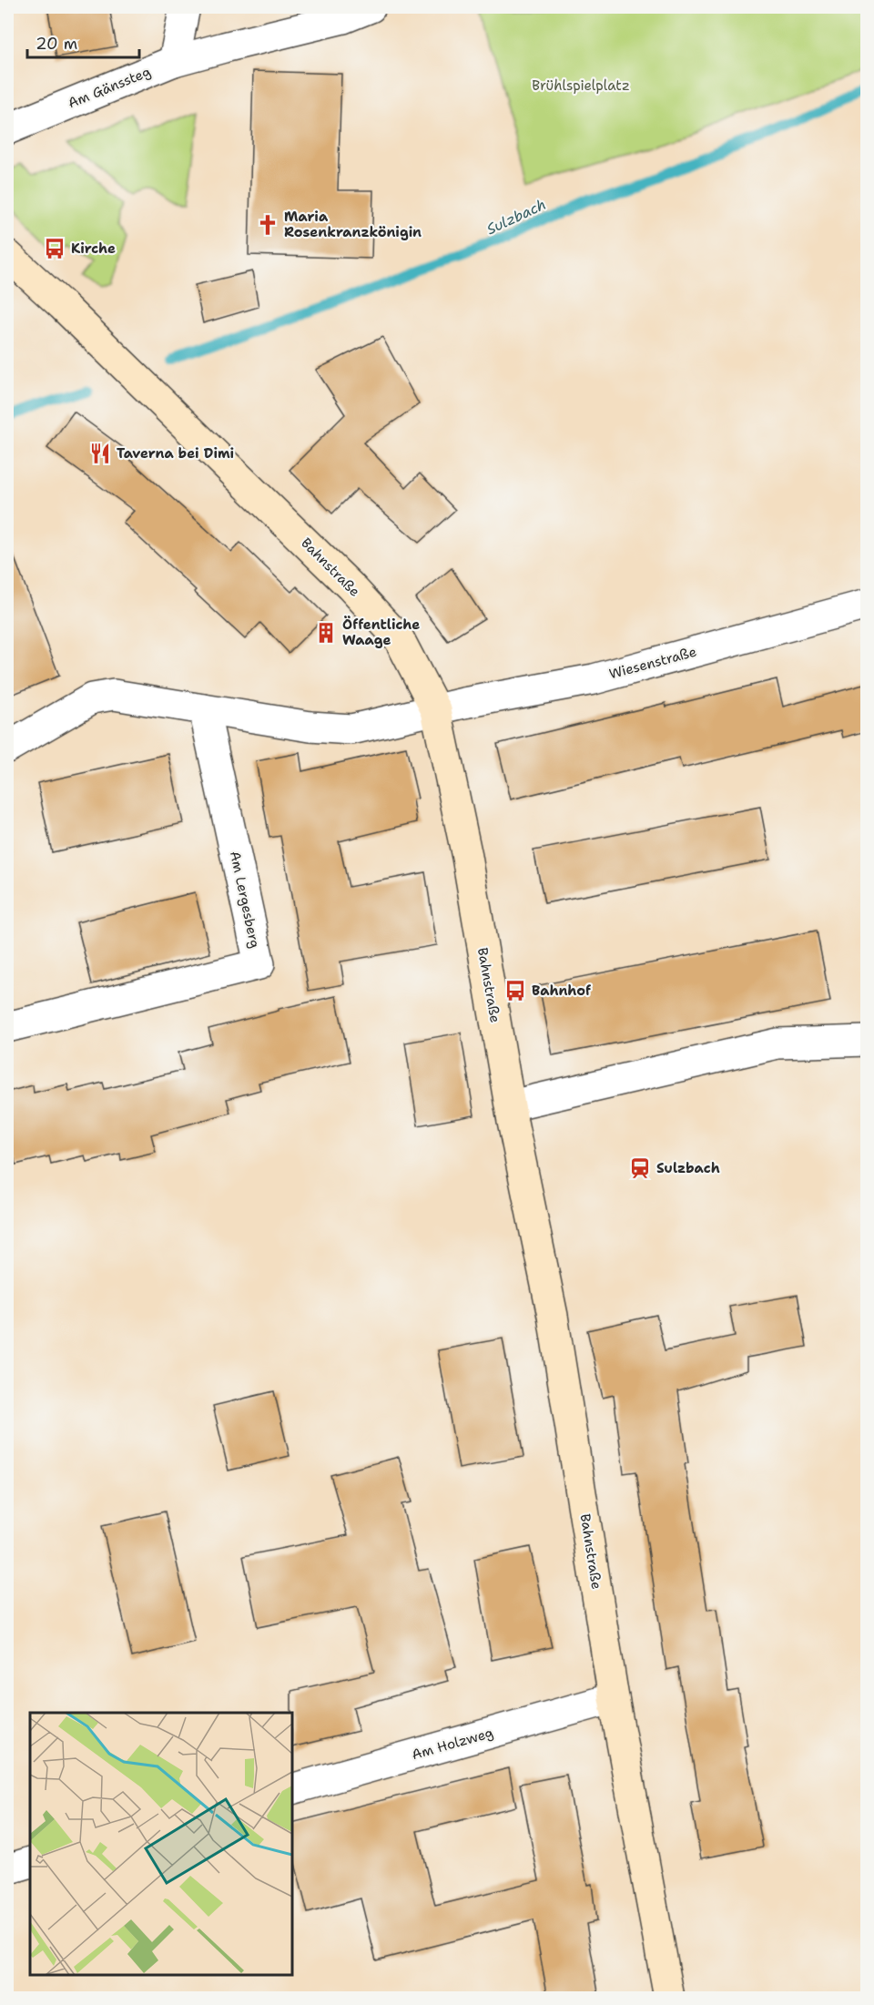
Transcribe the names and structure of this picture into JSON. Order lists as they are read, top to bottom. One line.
{"streets":{"street":["Am Gänssteg","Bahnstraße","Wiesenstraße","Am Lergesberg","Am Holzweg"]},"crossings":[["Bahnstraße","Wiesenstraße"],["Bahnstraße","Am Holzweg"]],"water":["Sulzbach"],"parks":["Brühlspielplatz"],"places":{"church":["Maria Rosenkranzkönigin"],"bus stop":["Kirche","Bahnhof"],"restaurant":["Taverna bei Dimi"],"building":["Öffentliche Waage"],"station":["Sulzbach"]},"scale_bar":"20 m"}
